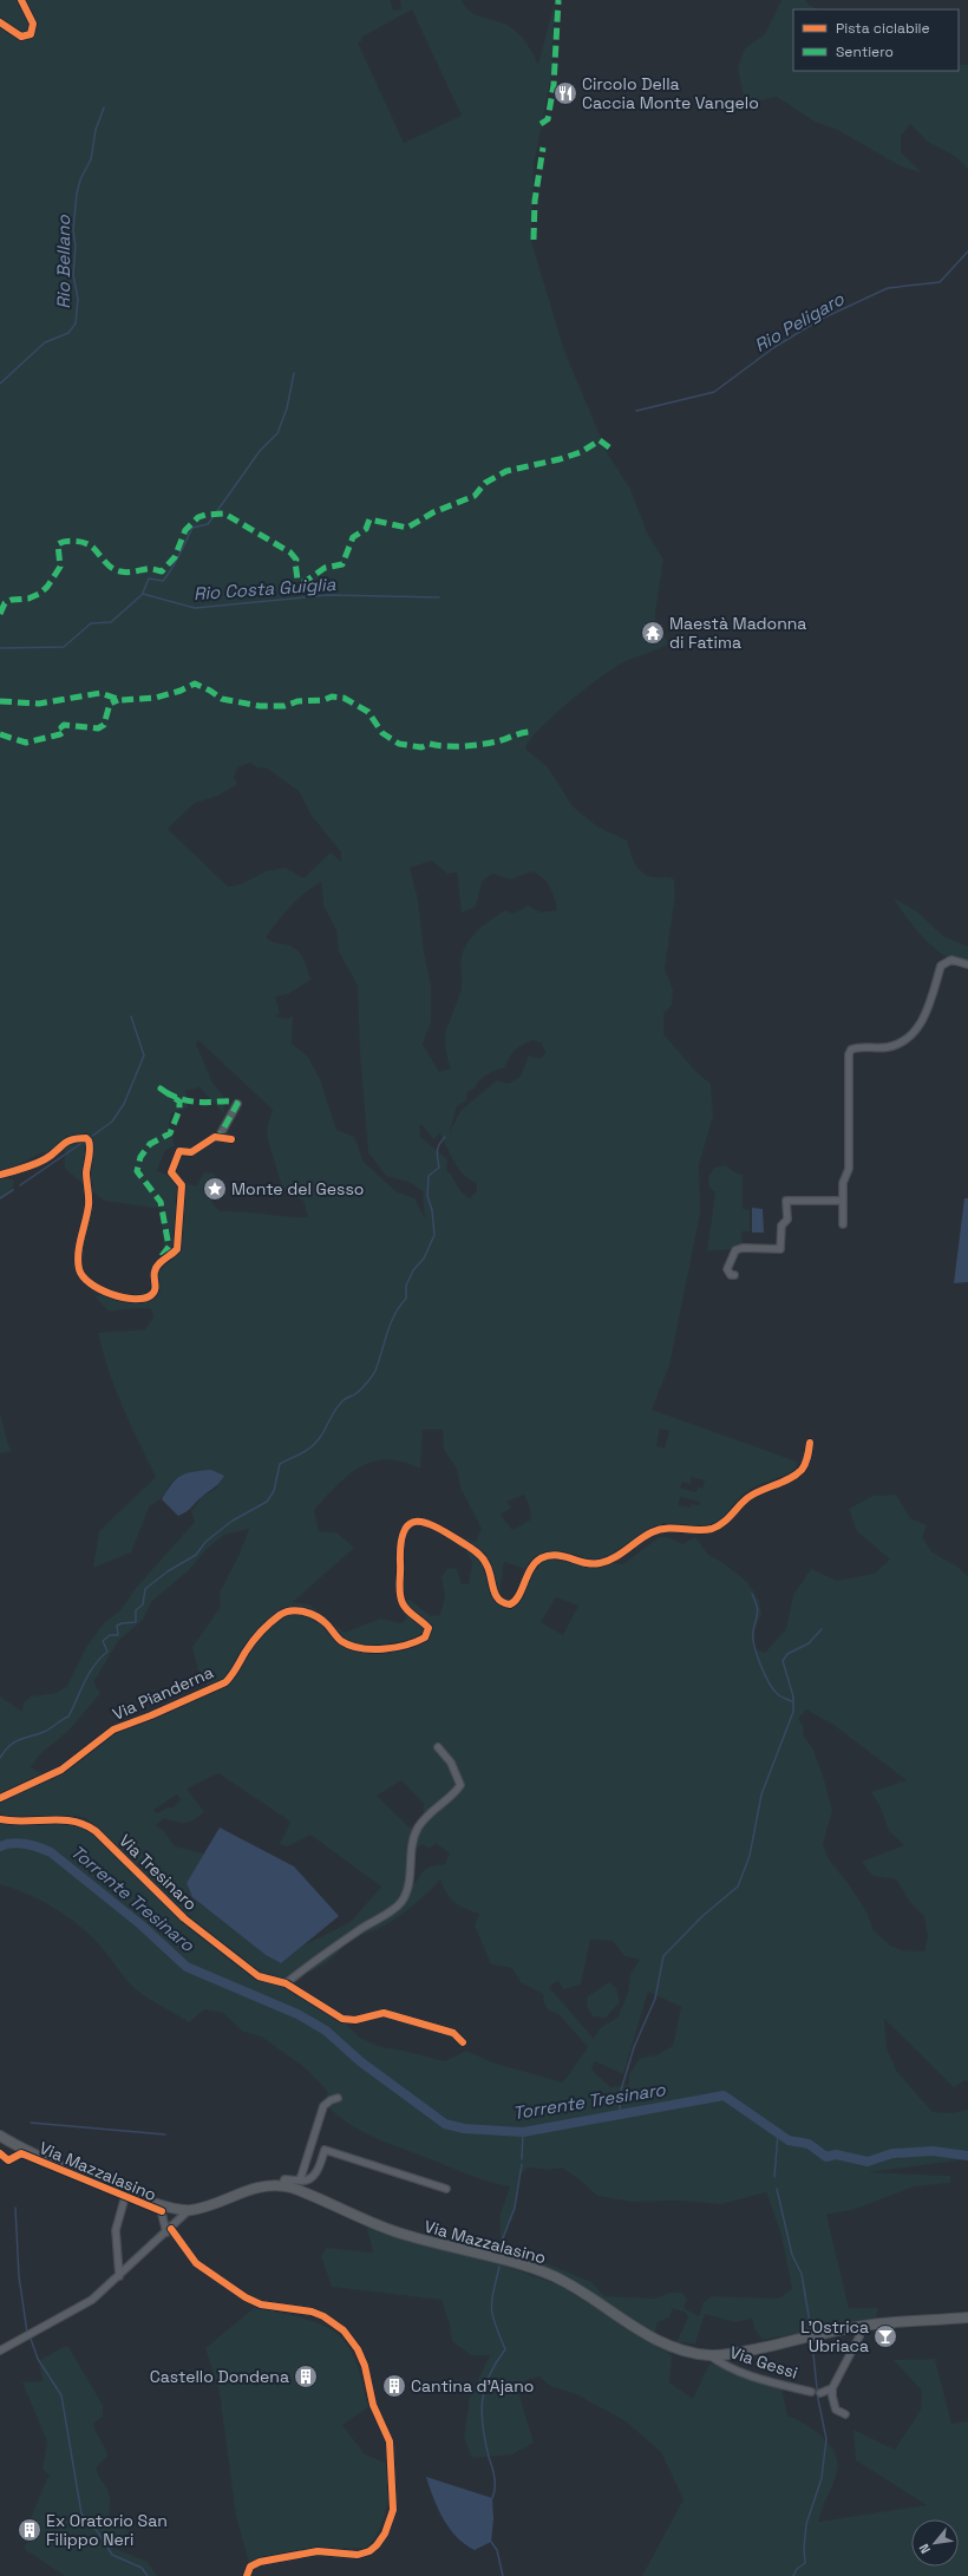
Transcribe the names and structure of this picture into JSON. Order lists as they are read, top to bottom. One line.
{"streets":{"main road":["Via Mazzalasino"],"street":["Via Pianderna","Via Tresinaro","Via Gessi"]},"crossings":[["Via Mazzalasino","Via Gessi"]],"water":["Rio Bellano","Rio Peligaro","Rio Costa Guiglia","Torrente Tresinaro"],"places":{"restaurant":["Circolo Della Caccia Monte Vangelo"],"temple":["Maestà Madonna di Fatima"],"place":["Monte del Gesso"],"bar":["L’Ostrica Ubriaca"],"building":["Castello Dondena","Cantina d'Ajano","Ex Oratorio San Filippo Neri"]},"legend":["Pista ciclabile","Sentiero"],"north":"bottom left"}
